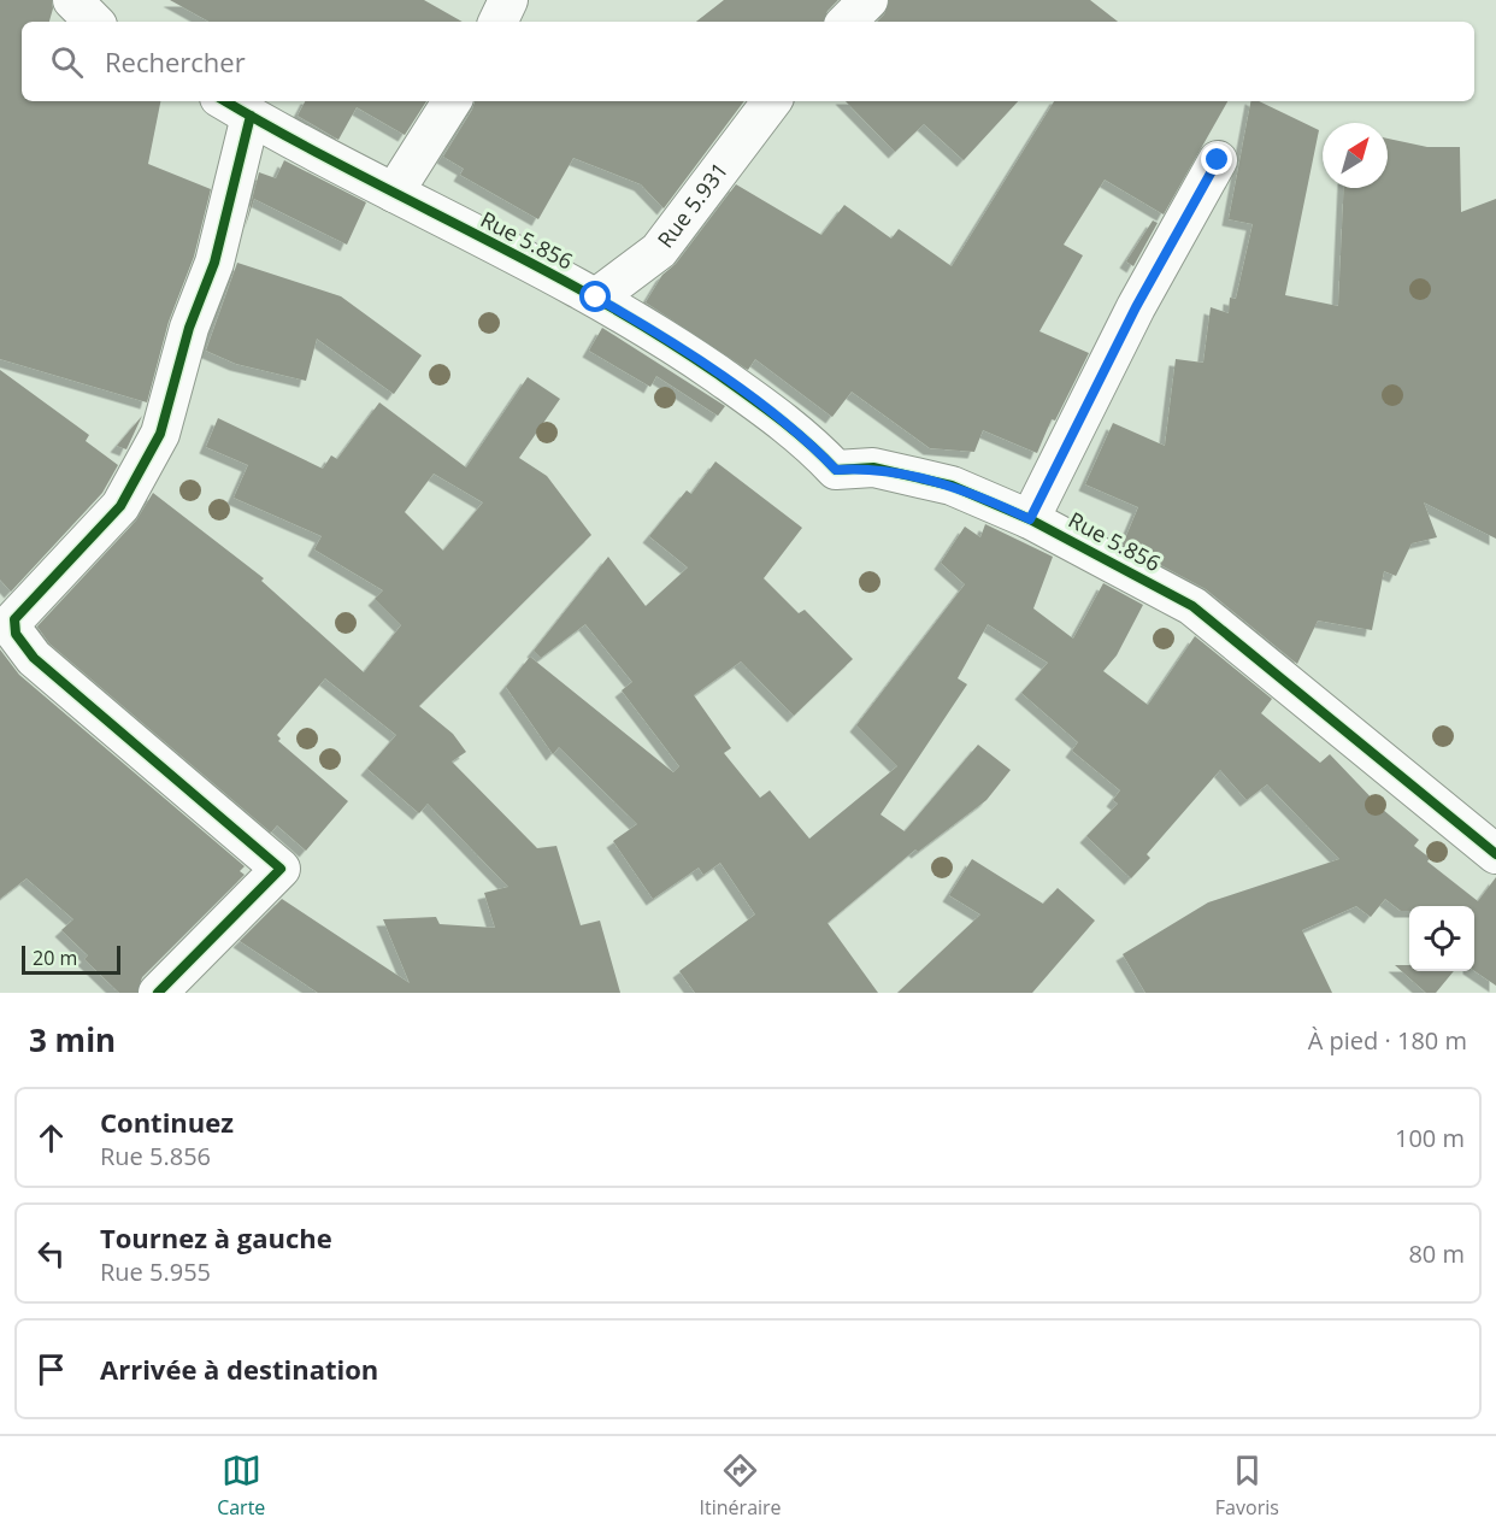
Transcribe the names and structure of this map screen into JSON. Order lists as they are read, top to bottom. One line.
{"streets":{"street":["Rue 5.931","Rue 5.856"]},"crossings":[["Rue 5.931","Rue 5.856"]],"scale_bar":"20 m","north":"top right","page":{"search":"Rechercher","scale":"20 m","heading":["3 min","À pied · 180 m"],"list":[["Continuez","Rue 5.856","100 m"],["Tournez à gauche","Rue 5.955","80 m"],"Arrivée à destination"],"nav":["Carte","Itinéraire","Favoris"]}}
